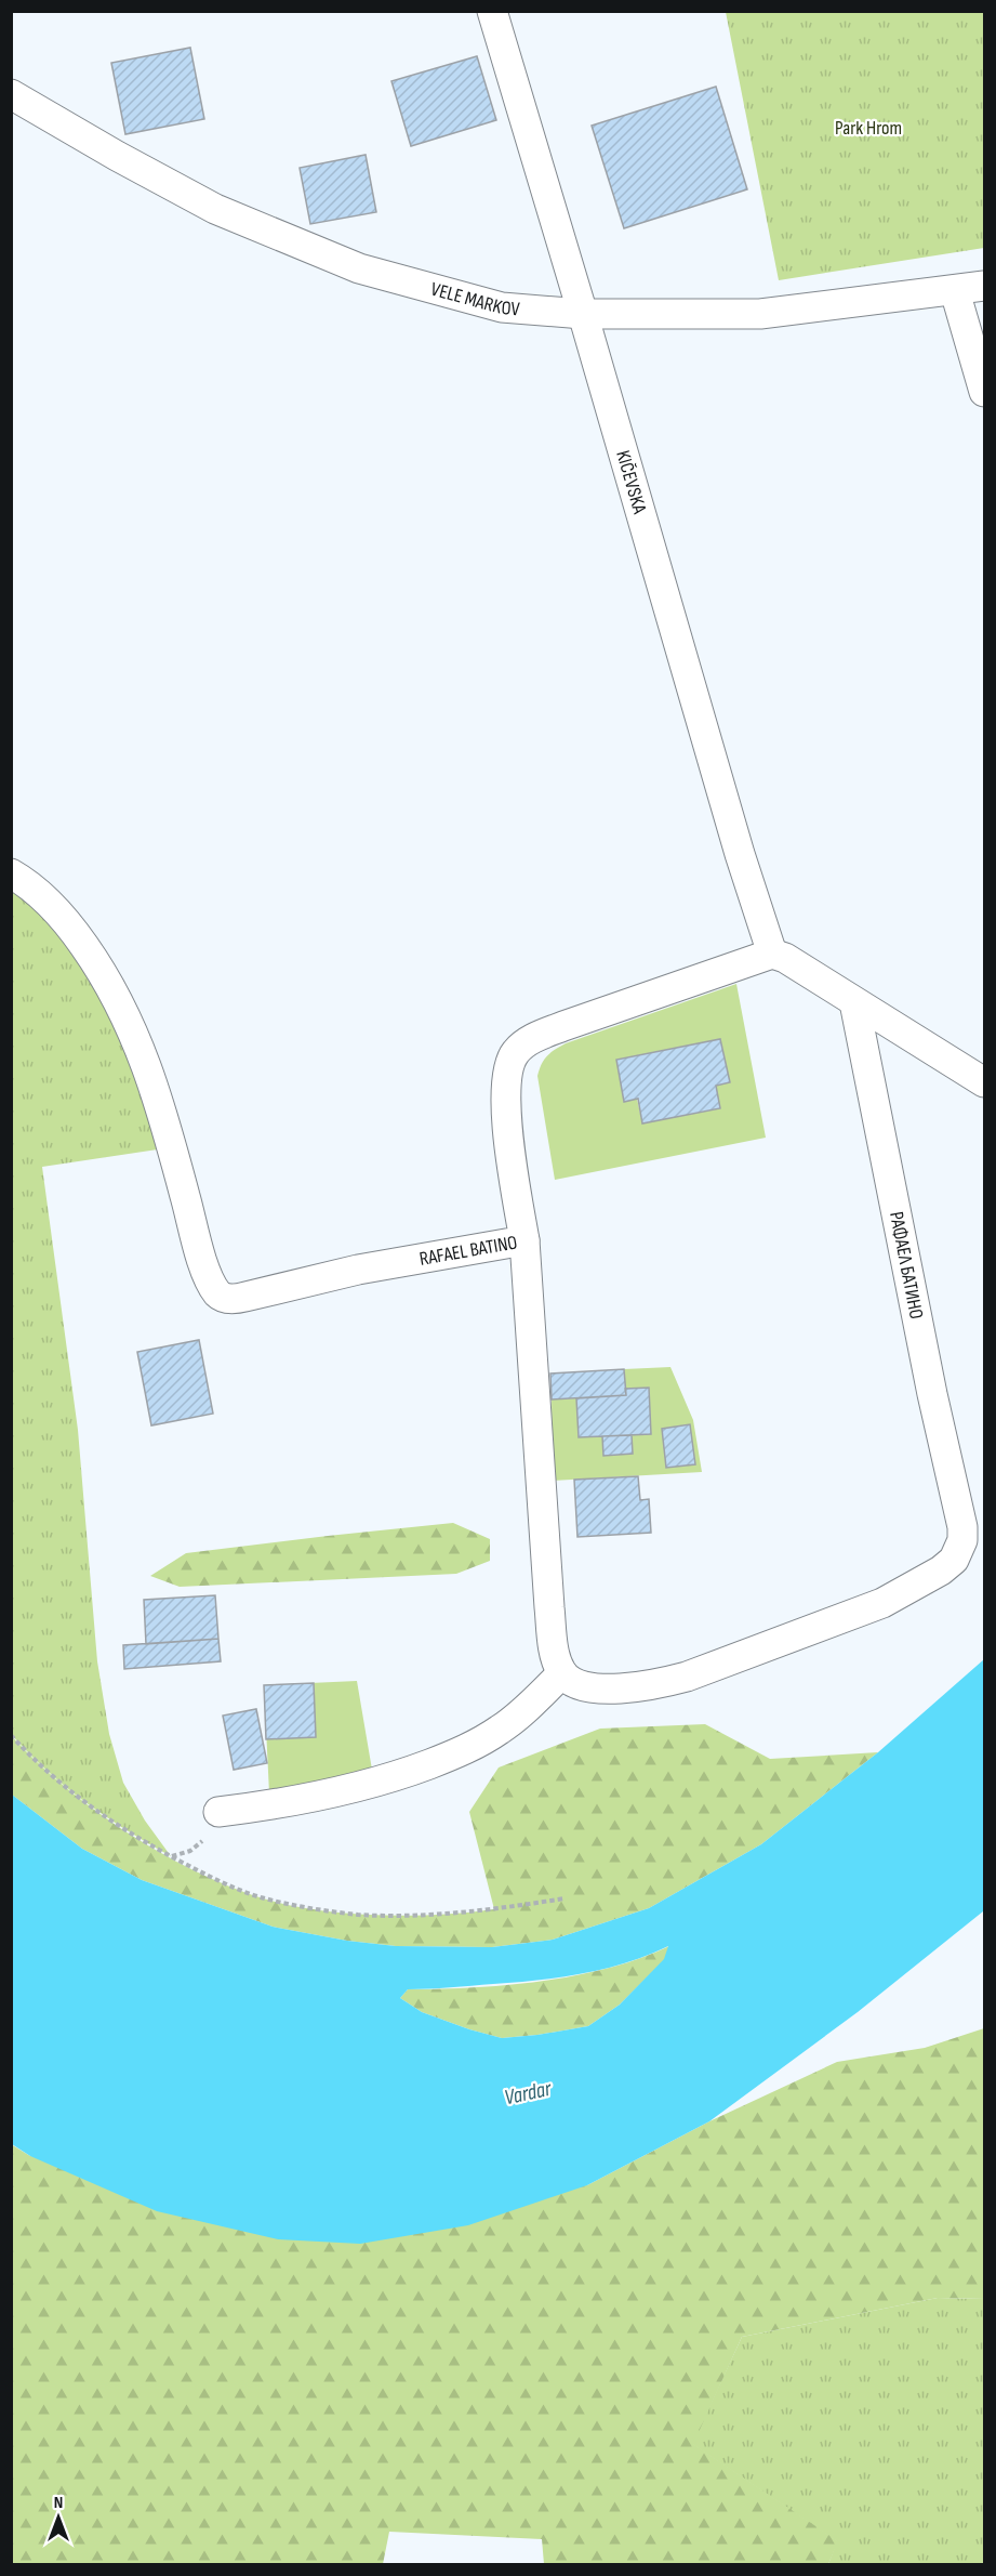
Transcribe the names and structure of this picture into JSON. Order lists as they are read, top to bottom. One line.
{"streets":{"street":["VELE MARKOV","KIČEVSKA","RAFAEL BATINO","РАФАЕЛ БАТИНО"]},"crossings":[["VELE MARKOV","KIČEVSKA"],["KIČEVSKA","RAFAEL BATINO"]],"water":["Vardar"],"parks":["Park Hrom"],"north":"top"}
